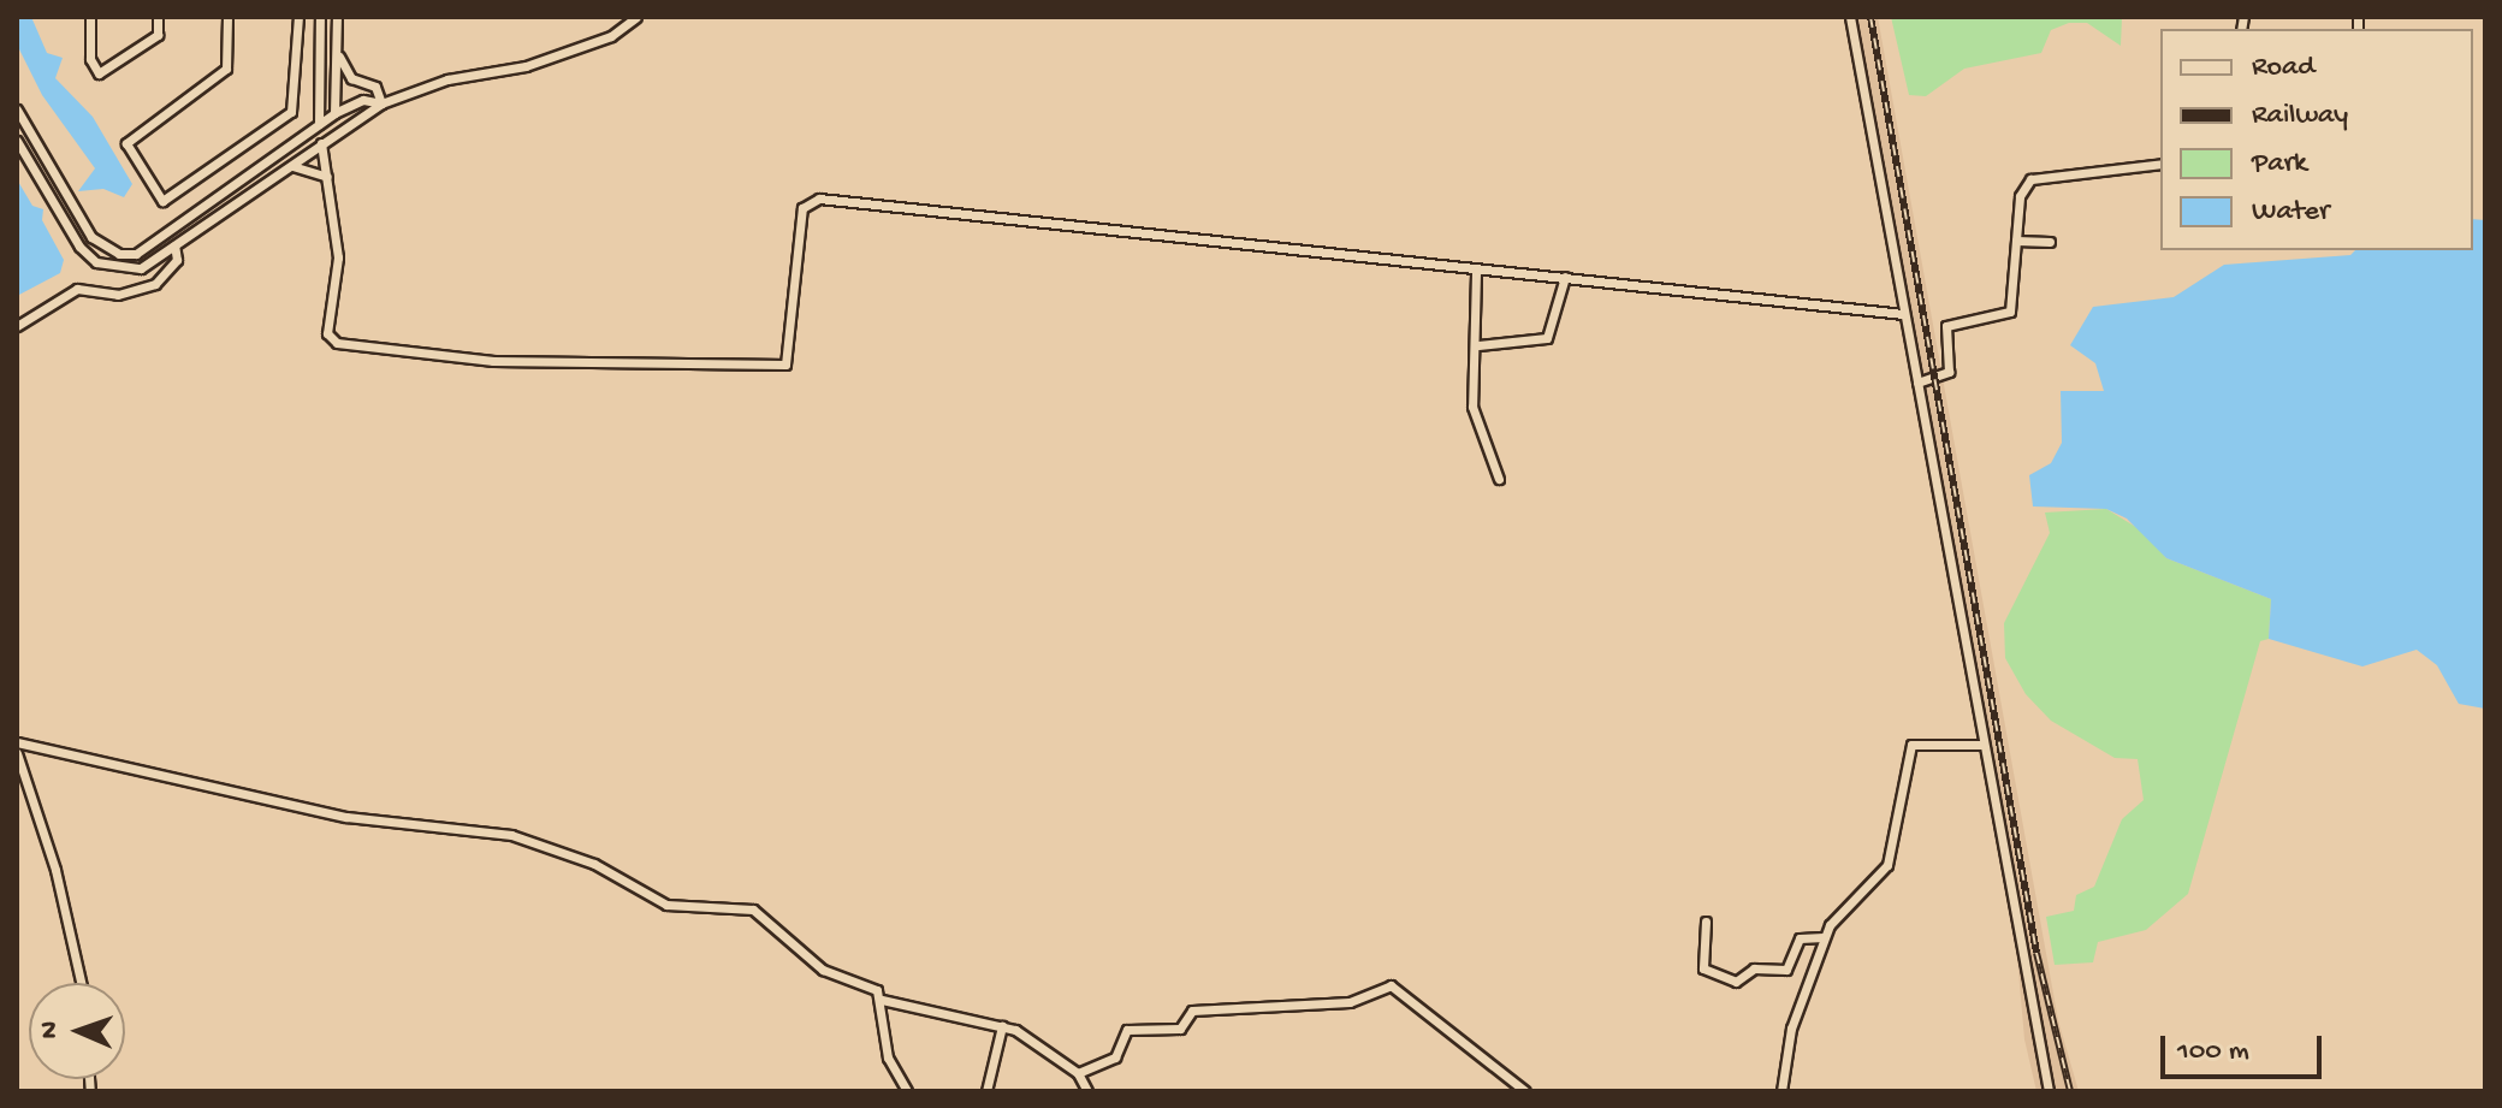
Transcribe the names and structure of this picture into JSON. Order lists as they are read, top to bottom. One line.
{"legend":["Road","Railway","Park","Water"],"scale_bar":"100 m","north":"left"}
